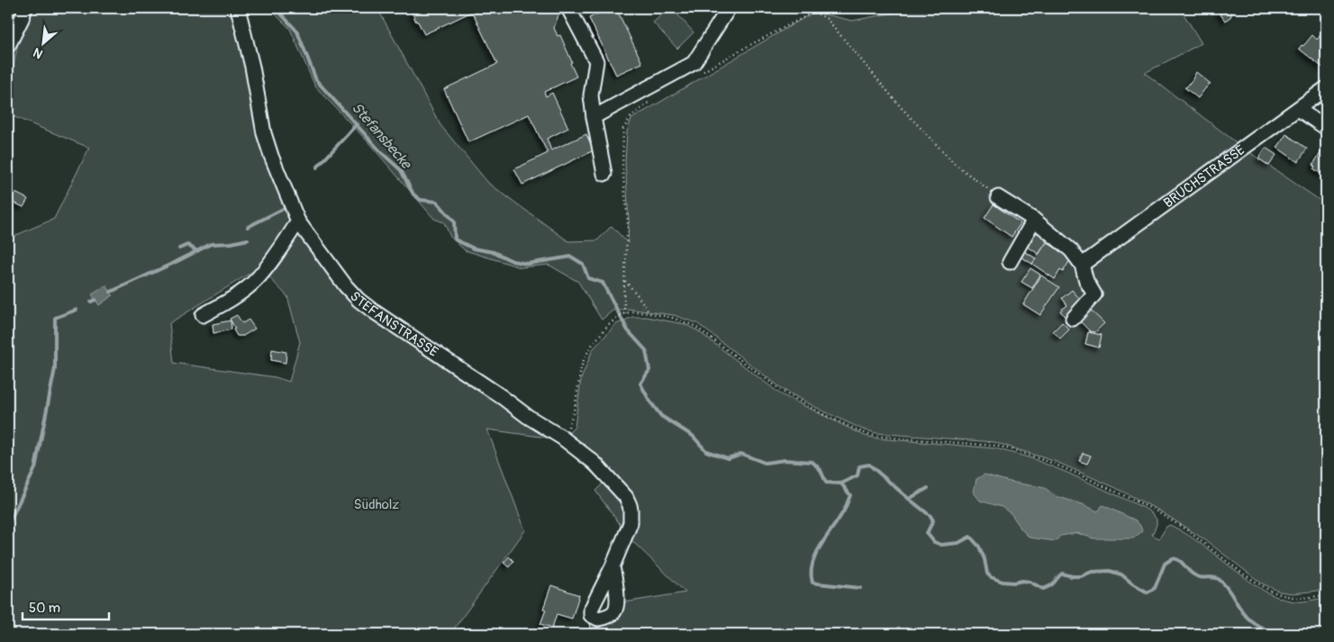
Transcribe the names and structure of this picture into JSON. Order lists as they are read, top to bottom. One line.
{"streets":{"street":["BRUCHSTRASSE","STEFANSTRASSE"]},"water":["Stefansbecke"],"parks":["Südholz"],"scale_bar":"50 m","north":"bottom left"}
